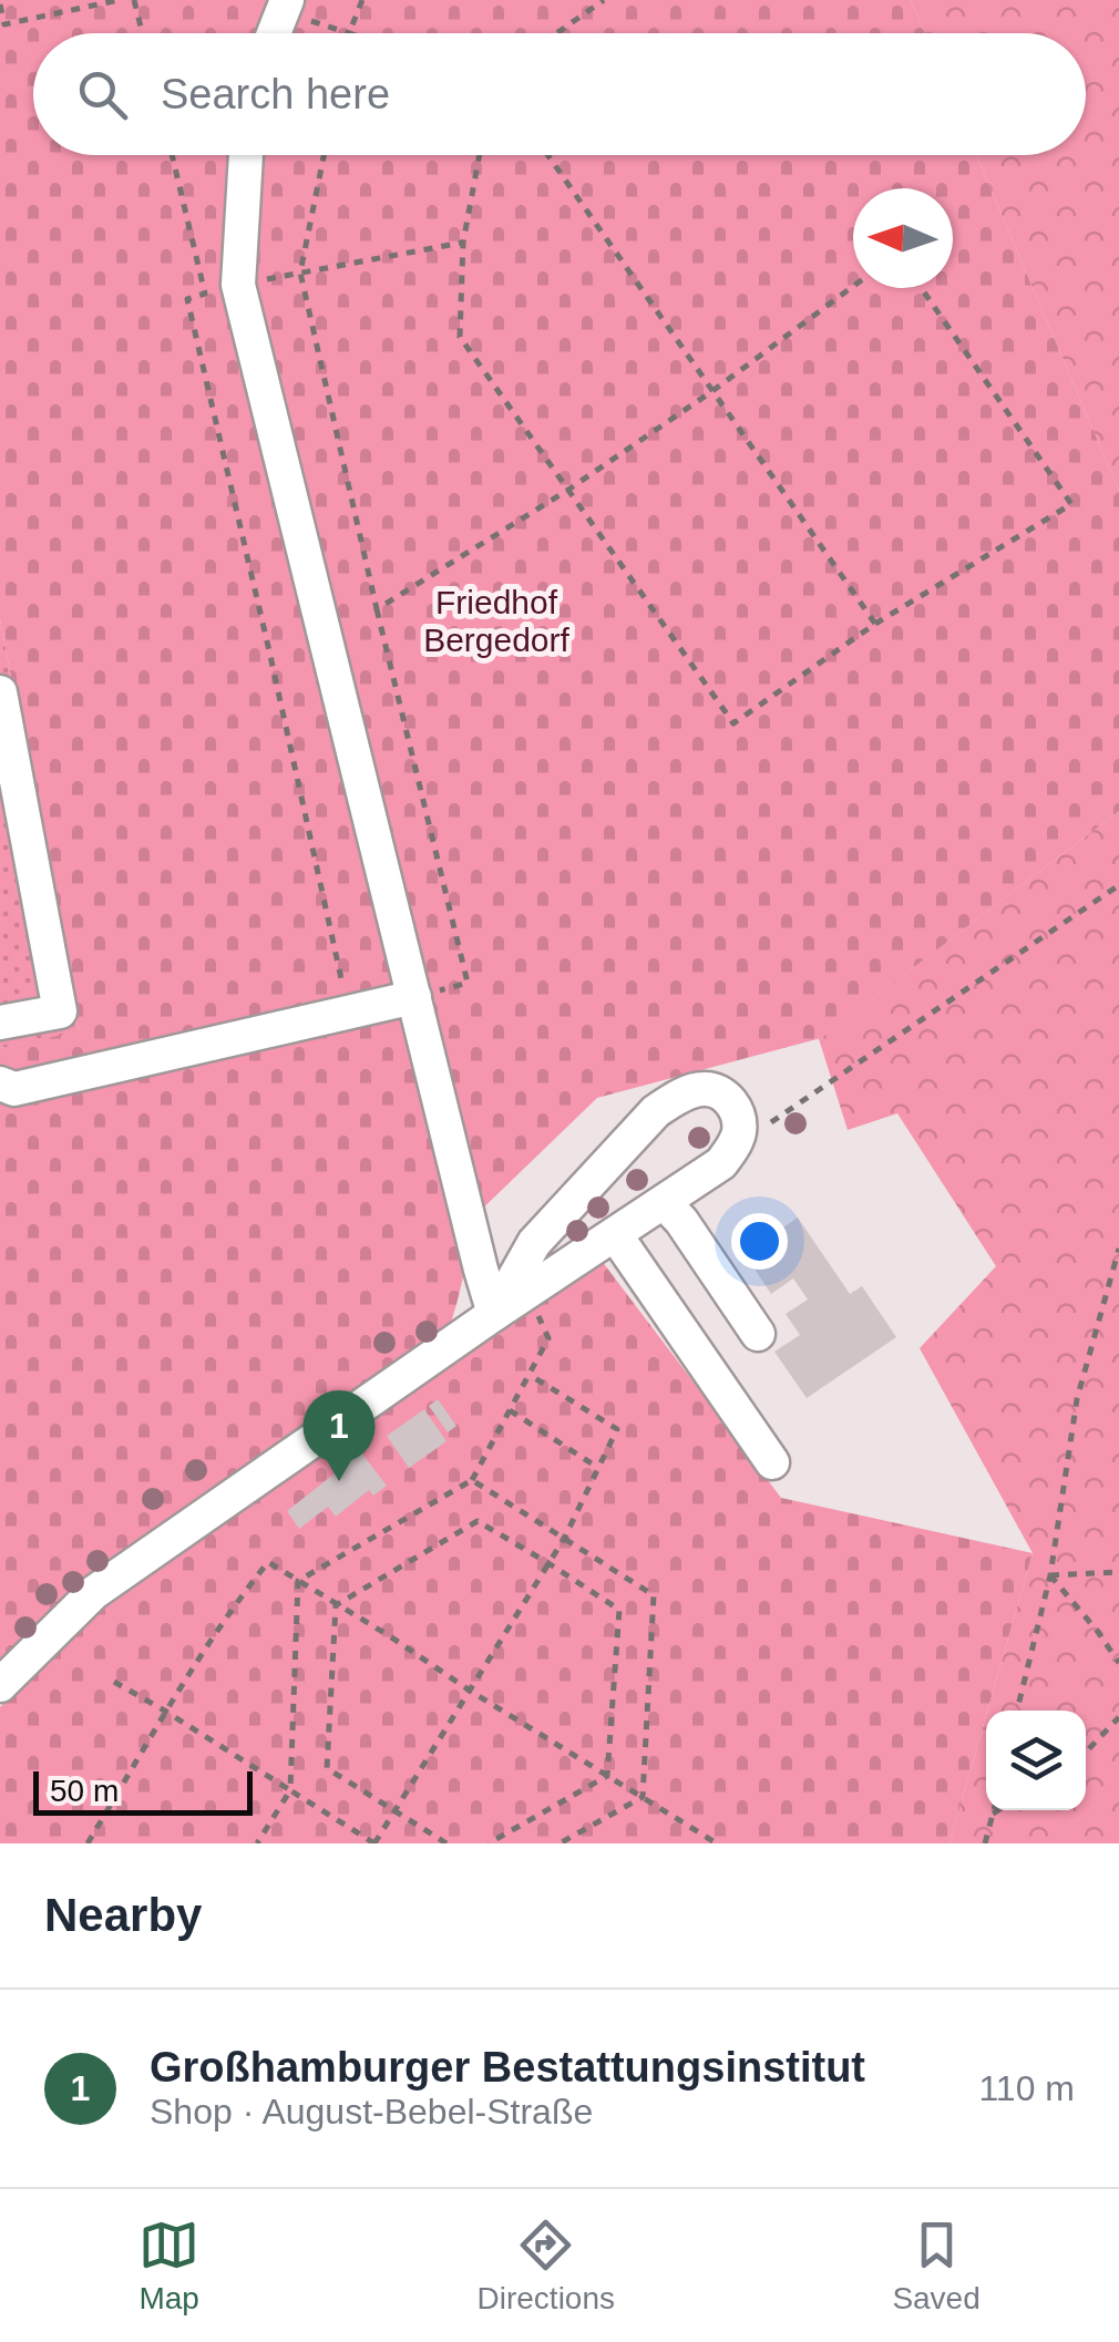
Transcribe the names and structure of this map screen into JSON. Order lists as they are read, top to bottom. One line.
{"parks":["Friedhof Bergedorf"],"scale_bar":"50 m","north":"left","page":{"search":"Search here","pins":"1","scale":"50 m","heading":"Nearby","list":[{"mark":"1","name":"Großhamburger Bestattungsinstitut","note":"Shop · August-Bebel-Straße","value":"110 m"}],"nav":["Map","Directions","Saved"]}}
